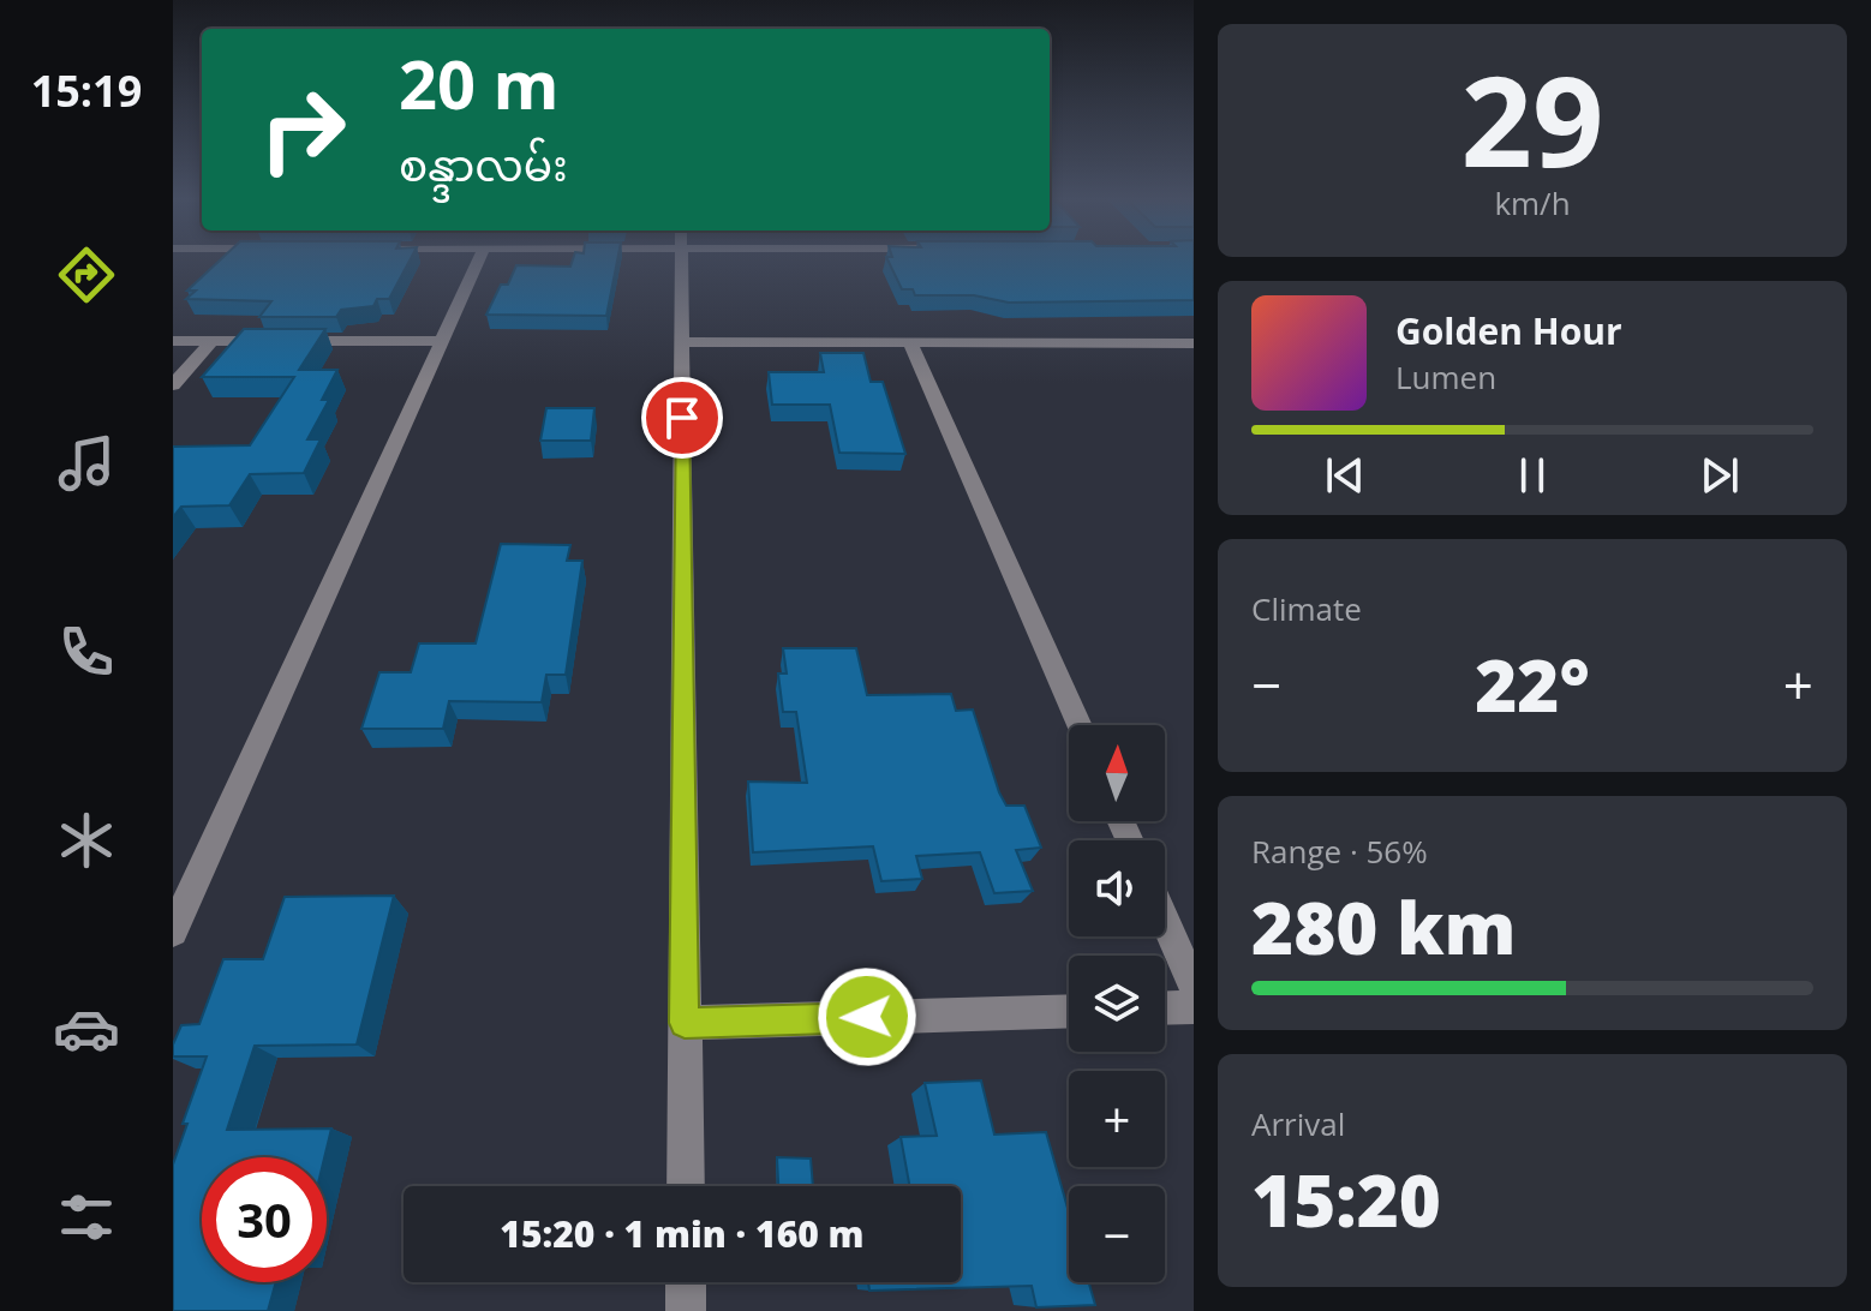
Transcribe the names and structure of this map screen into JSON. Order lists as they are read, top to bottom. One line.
{"north":"top","page":{"tabs":"15:19","tile":[["29","km/h"],"Climate",["Range · 56%","280 km"],["Arrival","15:20"]],"turn":["20 m","စန္ဒာလမ်း"],"song":["Golden Hour","Lumen"],"heat":["−","22°","+"],"map_buttons":["+","−"],"limit":"30","trip":"15:20 · 1 min · 160 m"}}
